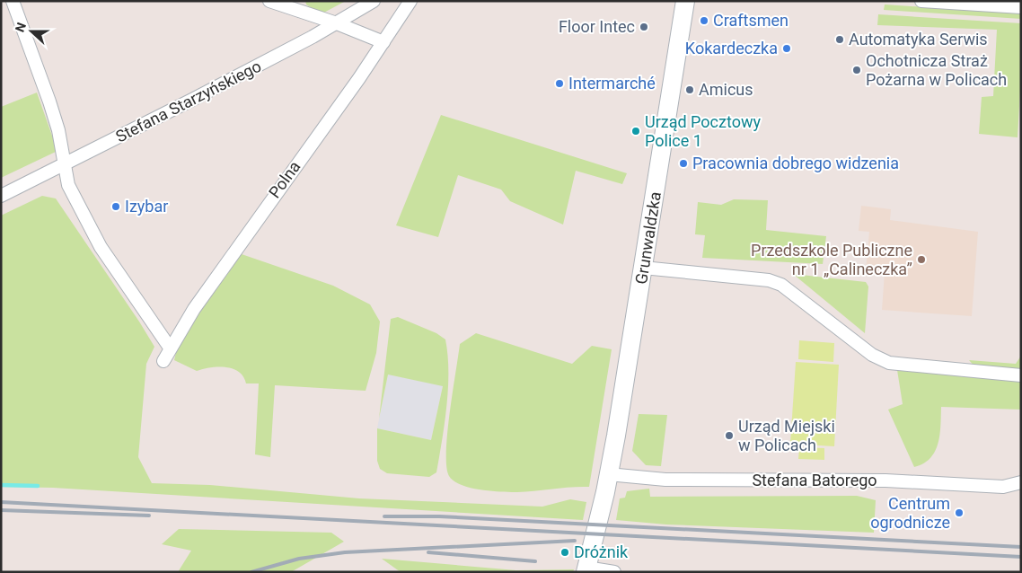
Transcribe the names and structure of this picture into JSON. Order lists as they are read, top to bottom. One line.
{"streets":{"main road":["Grunwaldzka"],"street":["Stefana Starzyńskiego","Polna","Stefana Batorego"]},"crossings":[["Grunwaldzka","Stefana Batorego"]],"places":["Craftsmen","Floor Intec","Automatyka Serwis","Kokardeczka","Ochotnicza Straż Pożarna w Policach","Intermarché","Amicus","Urząd Pocztowy Police 1","Pracownia dobrego widzenia","Izybar","Przedszkole Publiczne nr 1 „Calineczka”","Urząd Miejski w Policach","Centrum ogrodnicze","Dróżnik"],"north":"left"}
